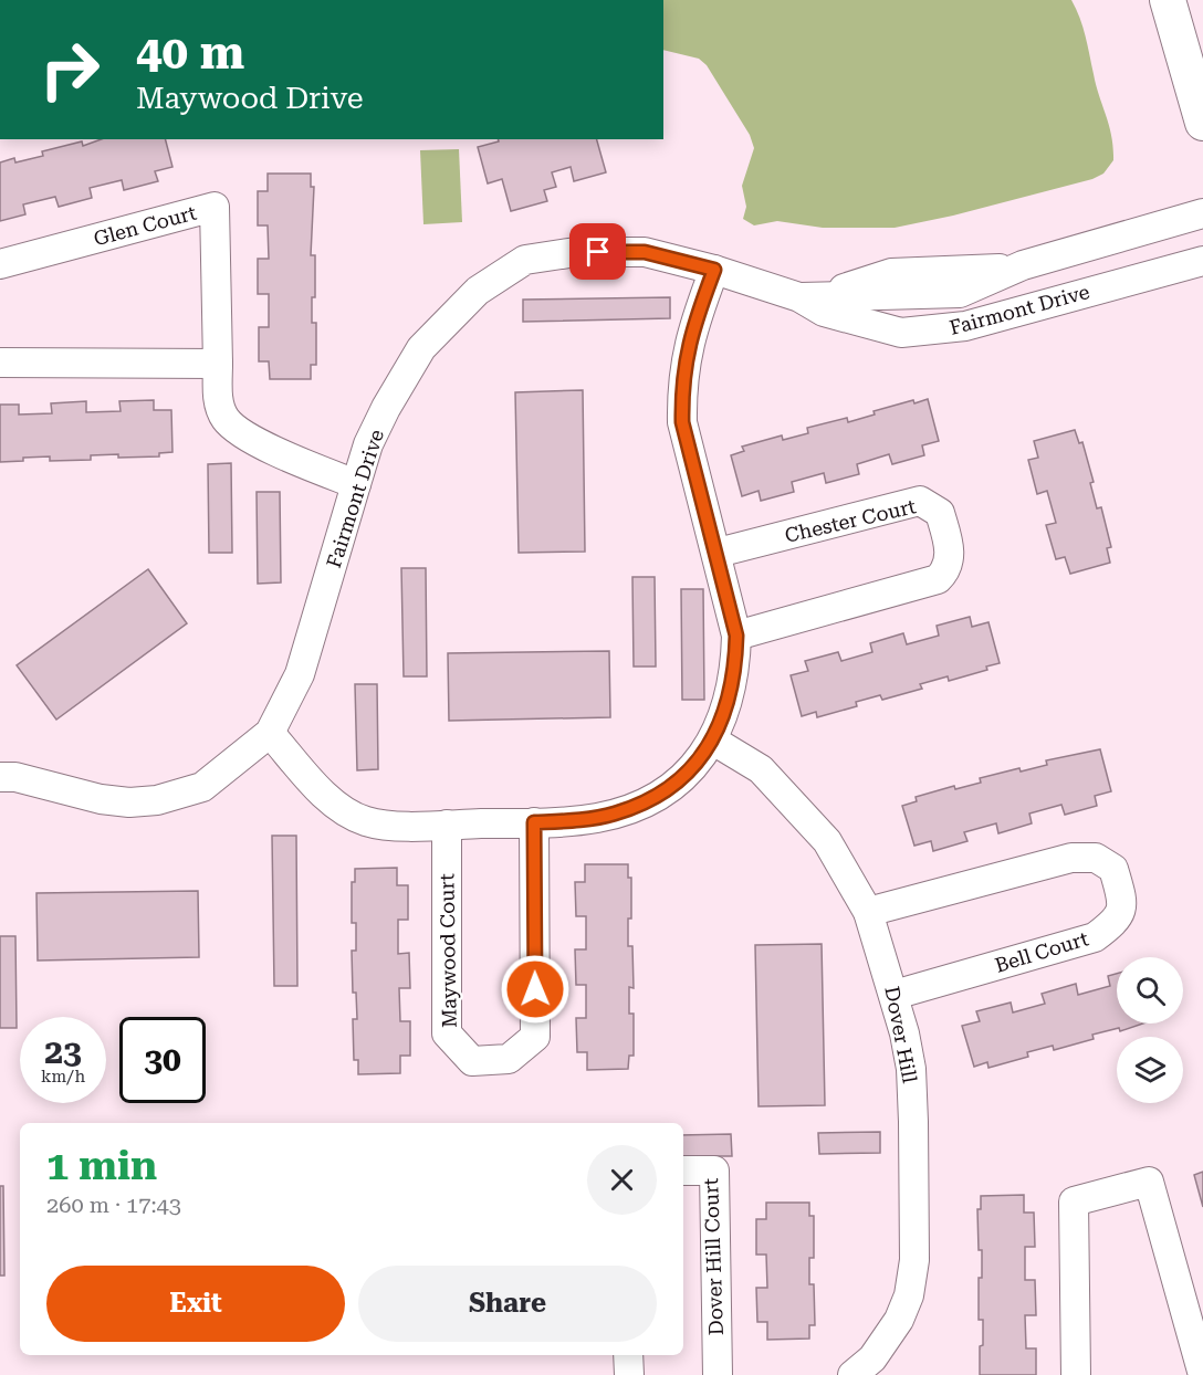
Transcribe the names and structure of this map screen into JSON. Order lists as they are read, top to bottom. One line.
{"streets":{"street":["Glen Court","Fairmont Drive","Chester Court","Maywood Court","Bell Court","Dover Hill","Dover Hill Court"]},"crossings":[["Glen Court","Fairmont Drive"],["Bell Court","Dover Hill"]],"page":{"turn":["40 m","Maywood Drive"],"speed":"23 km/h","limit":"30","heading":["1 min","260 m · 17:43"],"buttons":["Exit","Share"]}}
